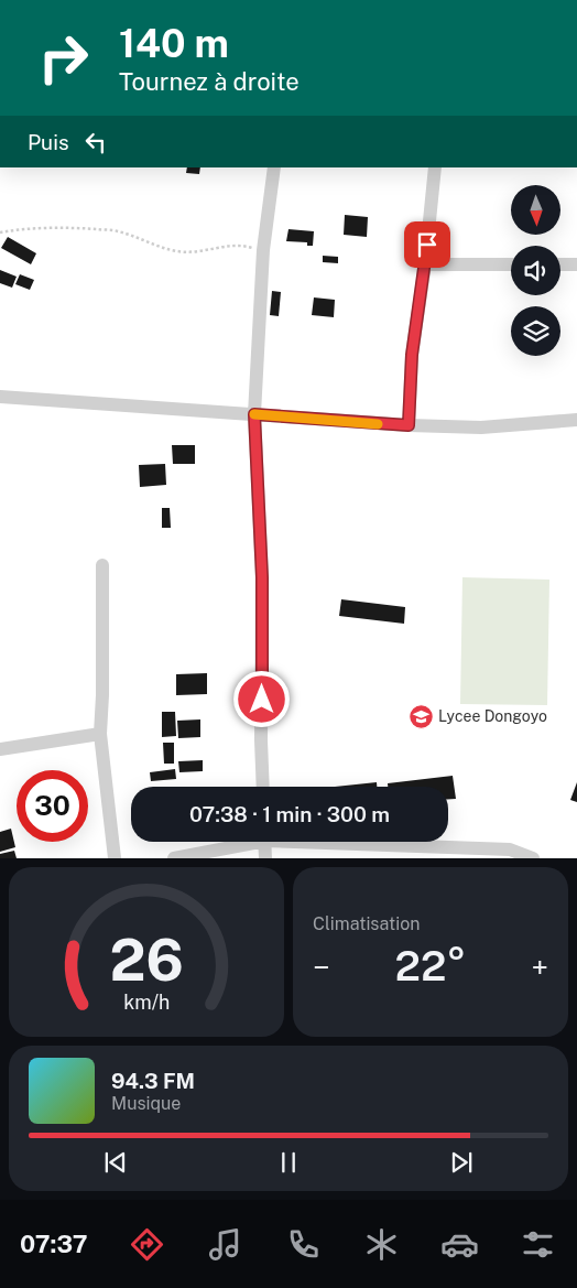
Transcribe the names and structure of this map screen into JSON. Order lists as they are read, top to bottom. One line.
{"places":{"school or university":["Lycee Dongoyo"]},"north":"bottom","page":{"turn":["140 m","Tournez à droite"],"then":"Puis","limit":"30","trip":"07:38 · 1 min · 300 m","tile":"Climatisation","heat":["−","22°","+"],"song":["94.3 FM","Musique"],"tabs":"07:37","gauge":["26","km/h"]}}
